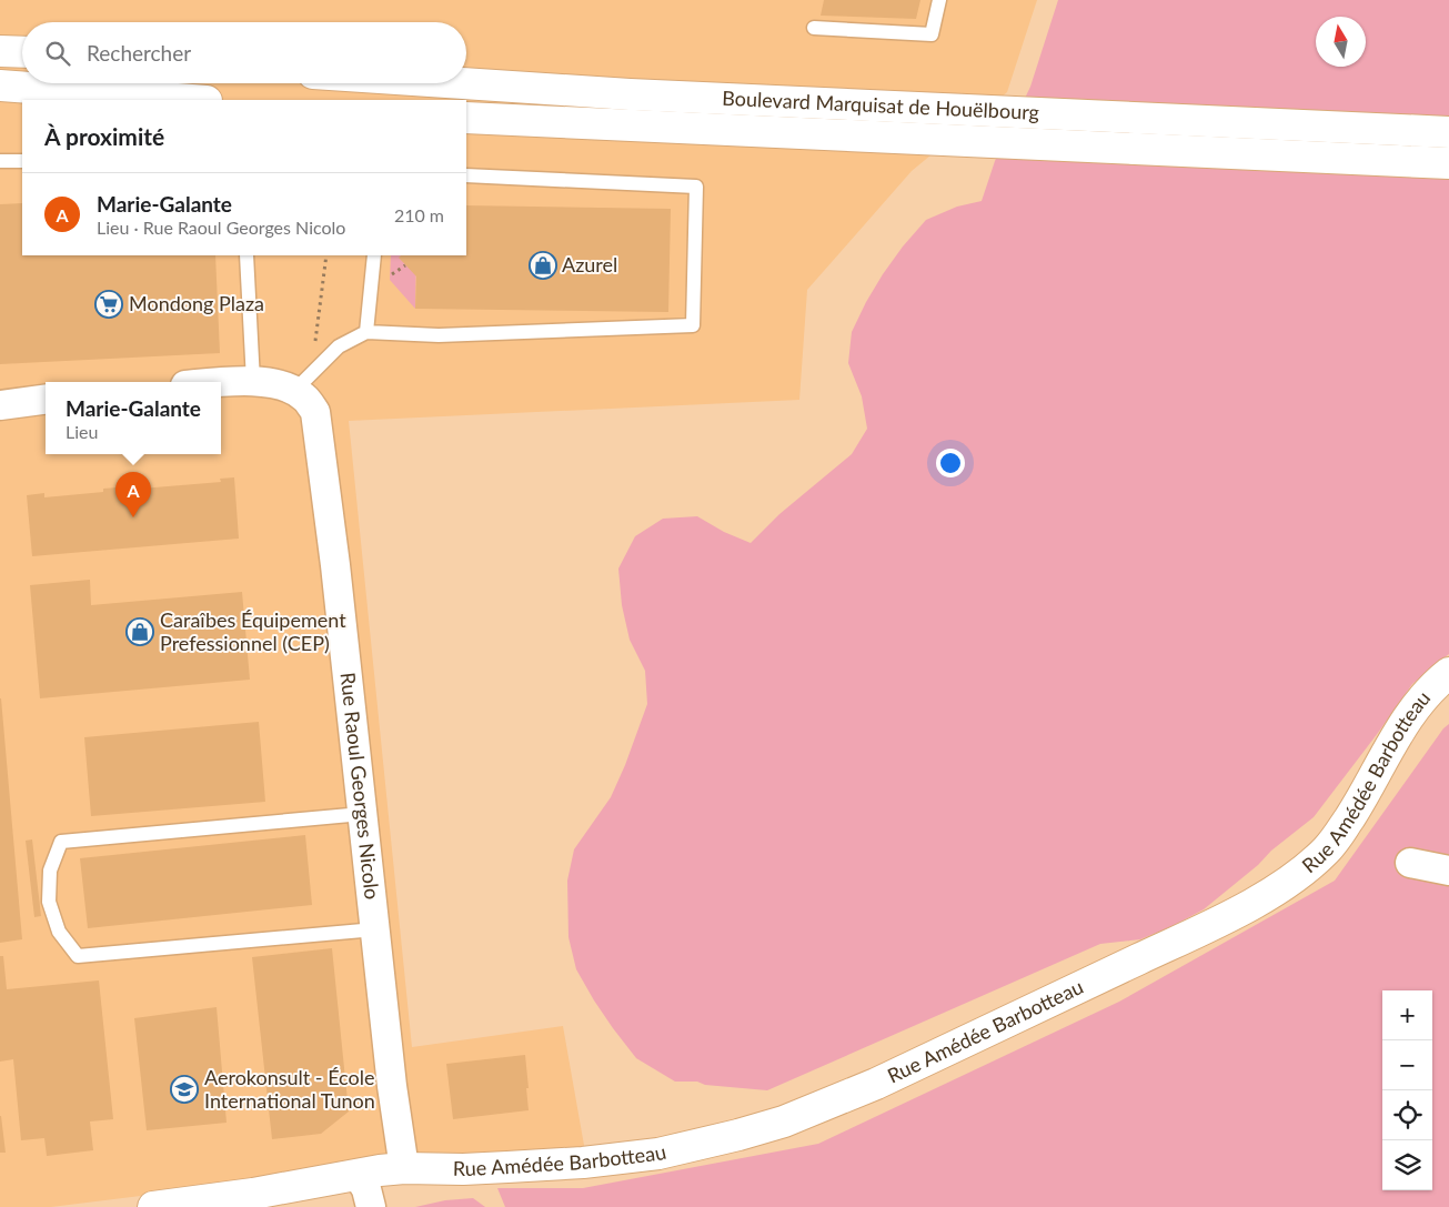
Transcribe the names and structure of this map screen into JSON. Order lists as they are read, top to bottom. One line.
{"streets":{"main road":["Boulevard Marquisat de Houëlbourg","Rue Amédée Barbotteau"],"street":["Rue Raoul Georges Nicolo"]},"crossings":[["Rue Amédée Barbotteau","Rue Raoul Georges Nicolo"]],"places":{"shop":["Azurel","Caraîbes Équipement Prefessionnel (CEP)"],"supermarket":["Mondong Plaza"],"school or university":["Aerokonsult - École International Tunon"]},"north":"top","page":{"search":"Rechercher","heading":"À proximité","list":[{"mark":"A","name":"Marie-Galante","note":"Lieu · Rue Raoul Georges Nicolo","value":"210 m"}],"popup":["Marie-Galante","Lieu"],"pins":"A","map_buttons":["+","−"]}}
